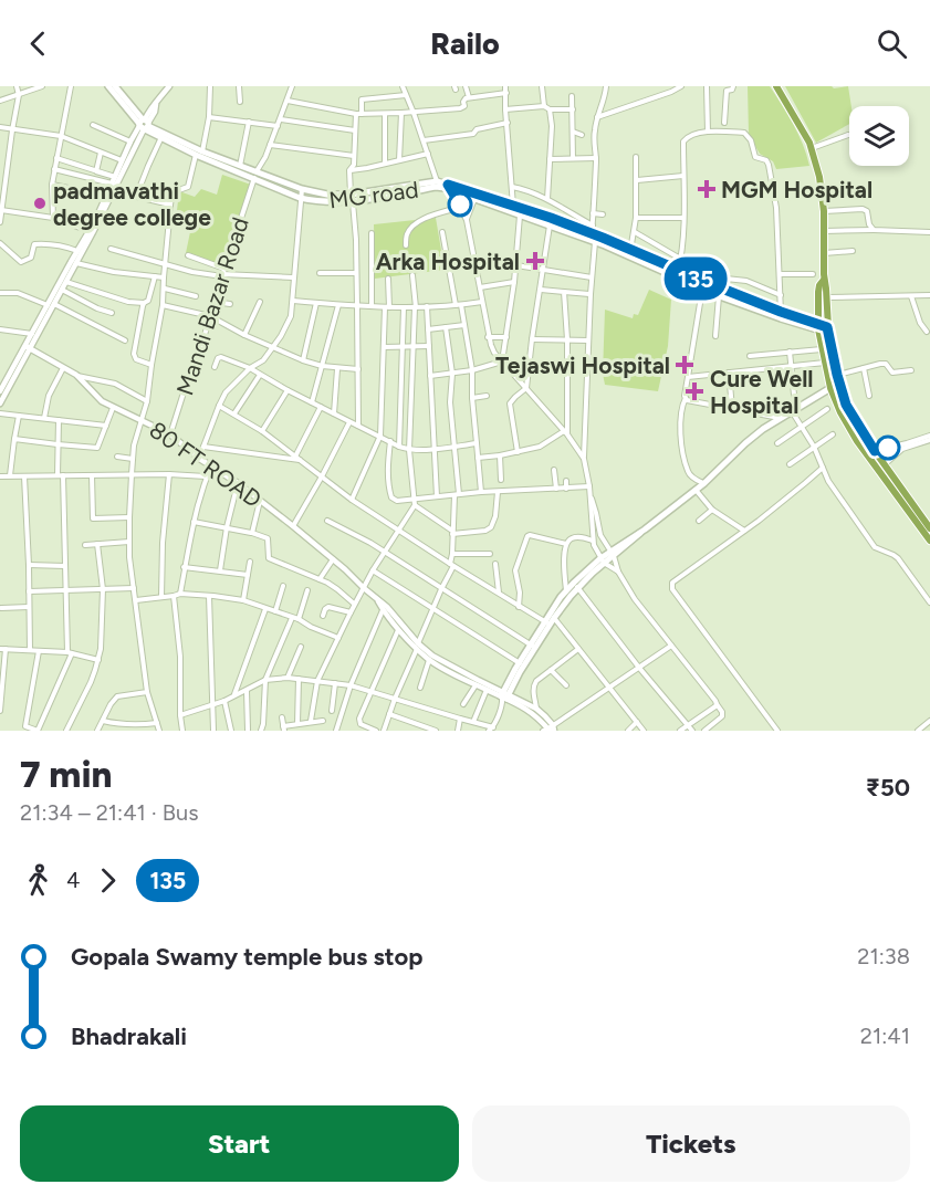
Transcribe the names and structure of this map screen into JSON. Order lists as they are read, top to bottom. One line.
{"streets":{"main road":["MG road"],"street":["Mandi Bazar Road","80 FT ROAD"]},"crossings":[["MG road","Mandi Bazar Road"],["Mandi Bazar Road","80 FT ROAD"]],"places":{"health":["MGM Hospital","Arka Hospital","Tejaswi Hospital","Cure Well Hospital"],"other":["padmavathi degree college"]},"lines":["bus line 135"],"page":{"header":"Railo","on_map":"135","heading":["7 min","21:34 – 21:41 · Bus","₹50"],"legs":["4","135"],"list":[{"name":"Gopala Swamy temple bus stop","value":"21:38"},{"name":"Bhadrakali","value":"21:41"}],"buttons":["Start","Tickets"]}}
